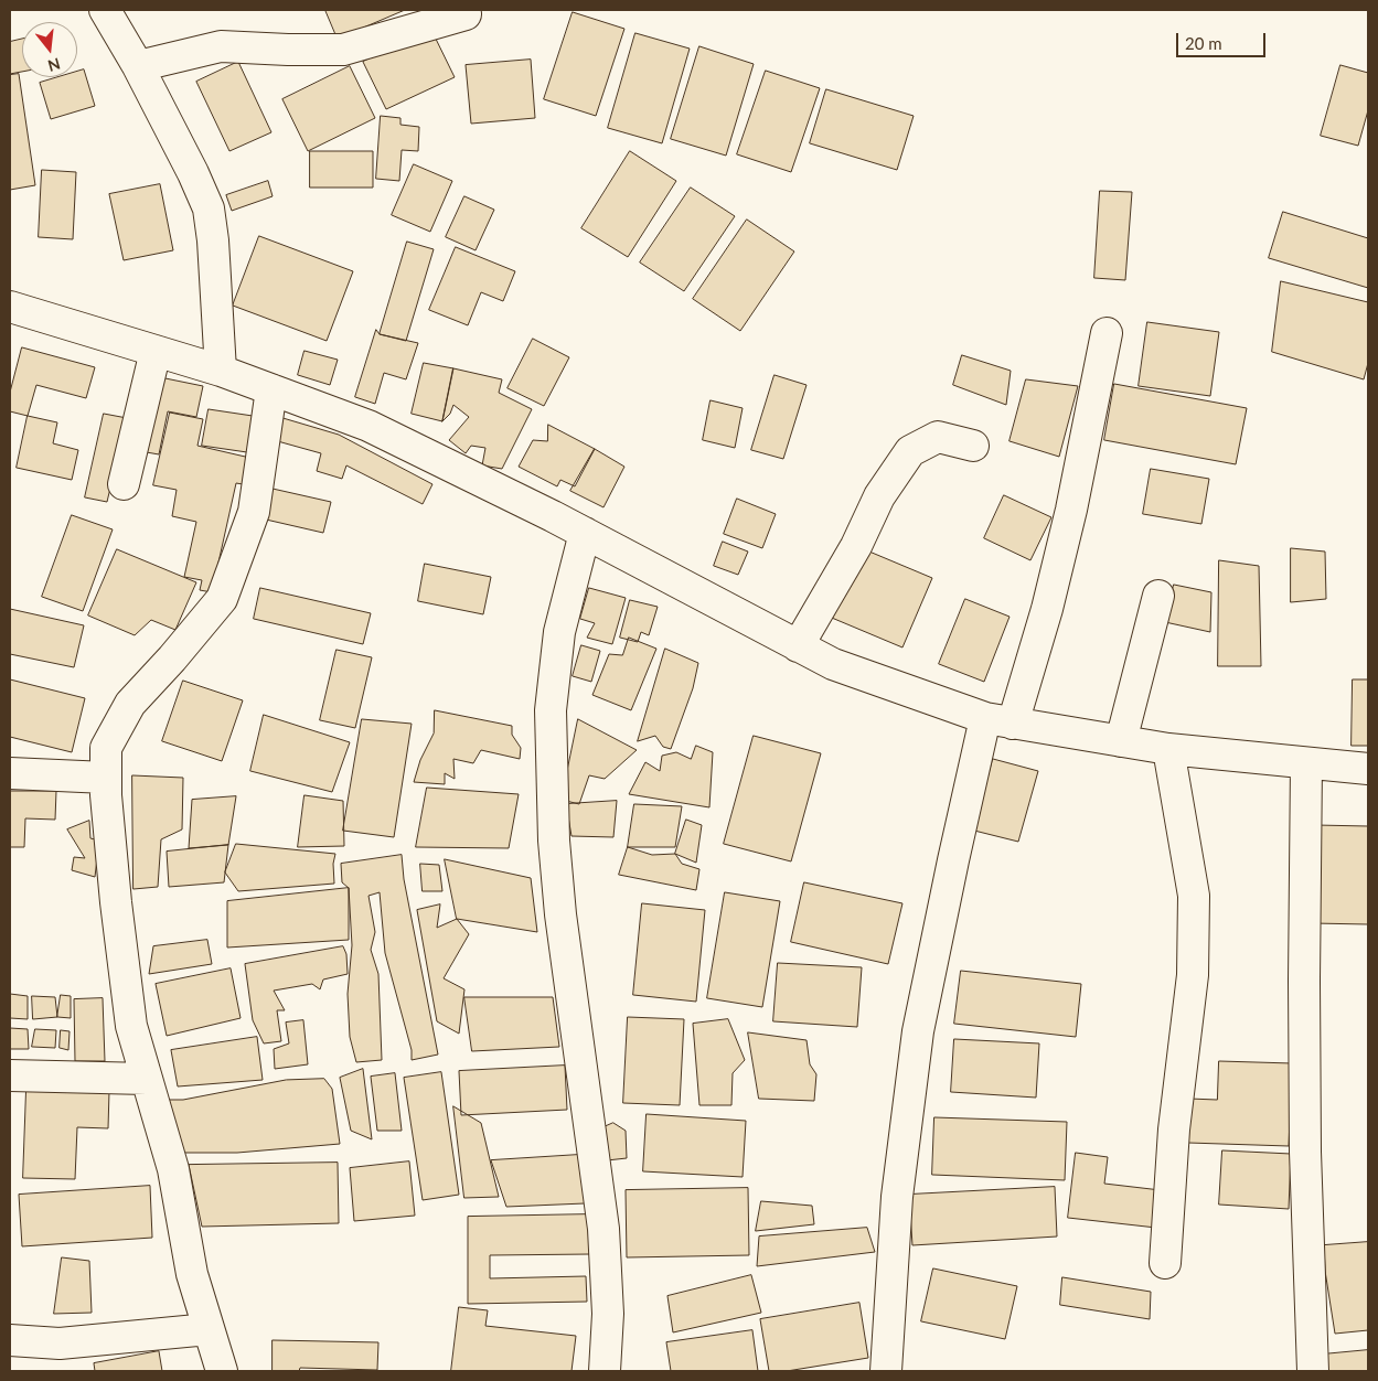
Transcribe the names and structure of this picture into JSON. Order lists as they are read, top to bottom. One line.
{"scale_bar":"20 m","north":"bottom"}
